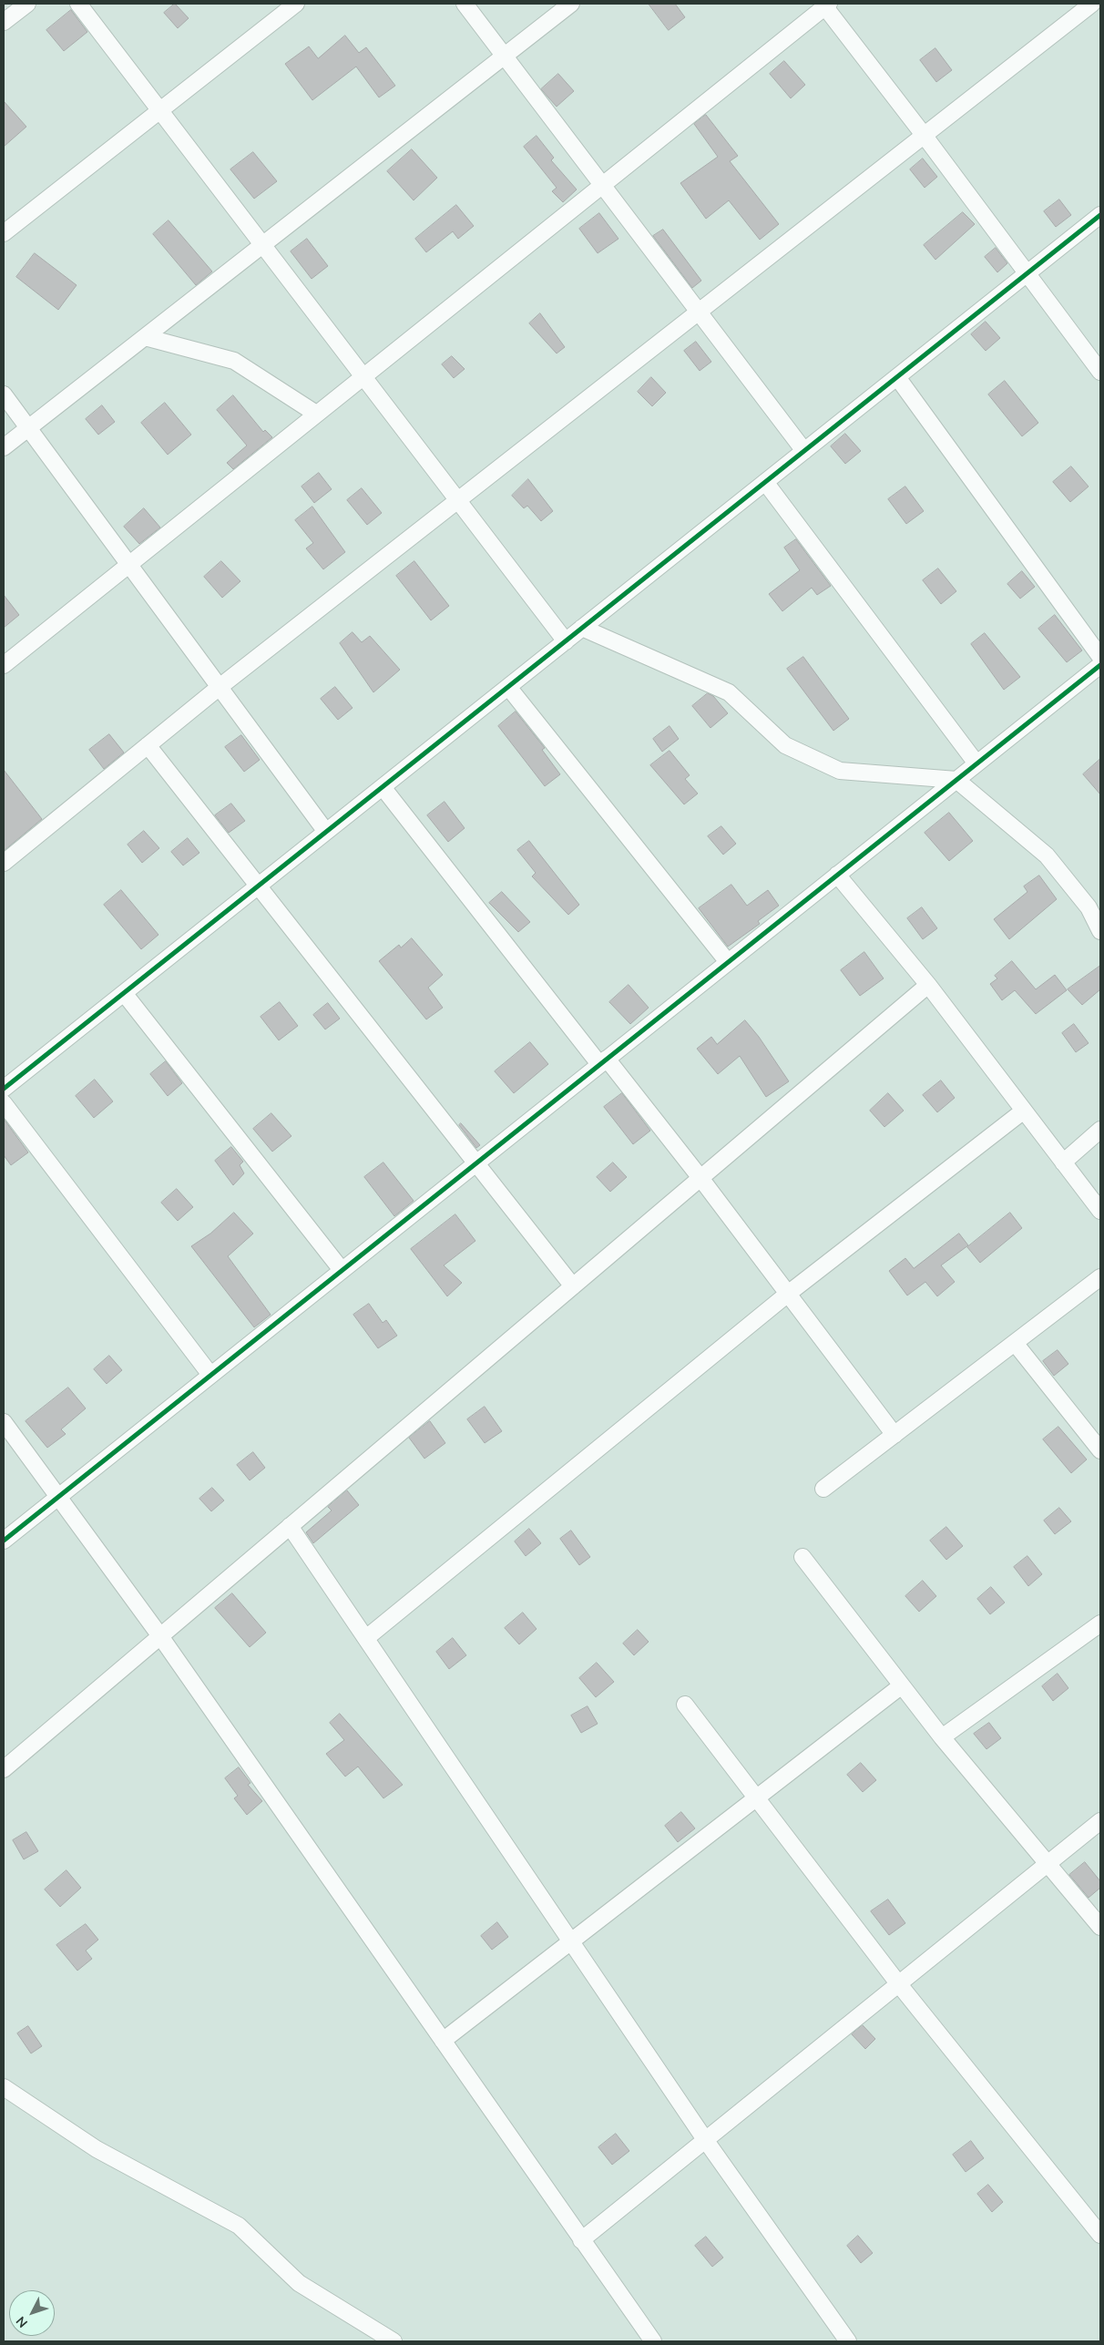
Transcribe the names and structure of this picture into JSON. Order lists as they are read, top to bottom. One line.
{"north":"bottom left"}
